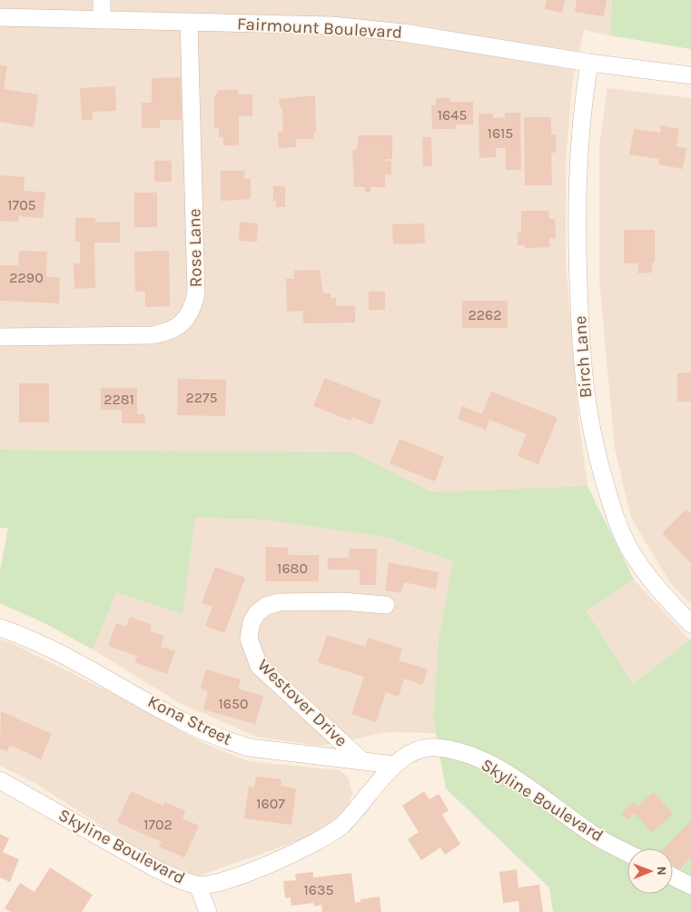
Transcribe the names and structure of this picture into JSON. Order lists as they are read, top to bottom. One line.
{"streets":{"street":["Fairmount Boulevard","Rose Lane","Birch Lane","Westover Drive","Kona Street","Skyline Boulevard"]},"crossings":[["Fairmount Boulevard","Rose Lane"],["Fairmount Boulevard","Birch Lane"],["Westover Drive","Kona Street"],["Kona Street","Skyline Boulevard"]],"house_numbers":["1645","1615","1705","2290","2262","2275","2281","1680","1650","1607","1702","1635"],"north":"right"}
